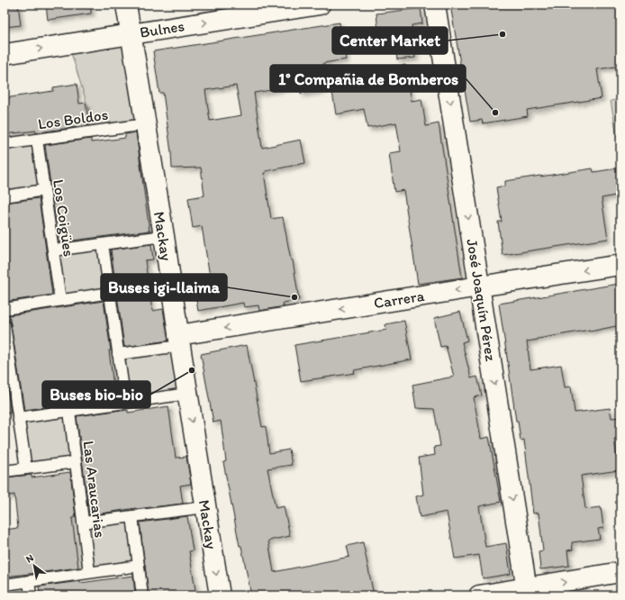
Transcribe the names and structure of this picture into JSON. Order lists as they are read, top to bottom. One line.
{"streets":{"street":["Bulnes","Mackay","Carrera","José Joaquín Pérez"],"lane":["Los Boldos","Los Coigües","Las Araucarias"]},"crossings":[["Bulnes","Mackay"],["Los Boldos","Los Coigües"],["Los Boldos","Mackay"],["Mackay","Carrera"],["Carrera","José Joaquín Pérez"]],"one_way":["Bulnes","Carrera","José Joaquín Pérez"],"places":["Center Market","1° Compañia de Bomberos","Buses igi-llaima","Buses bio-bio"],"north":"top left"}
